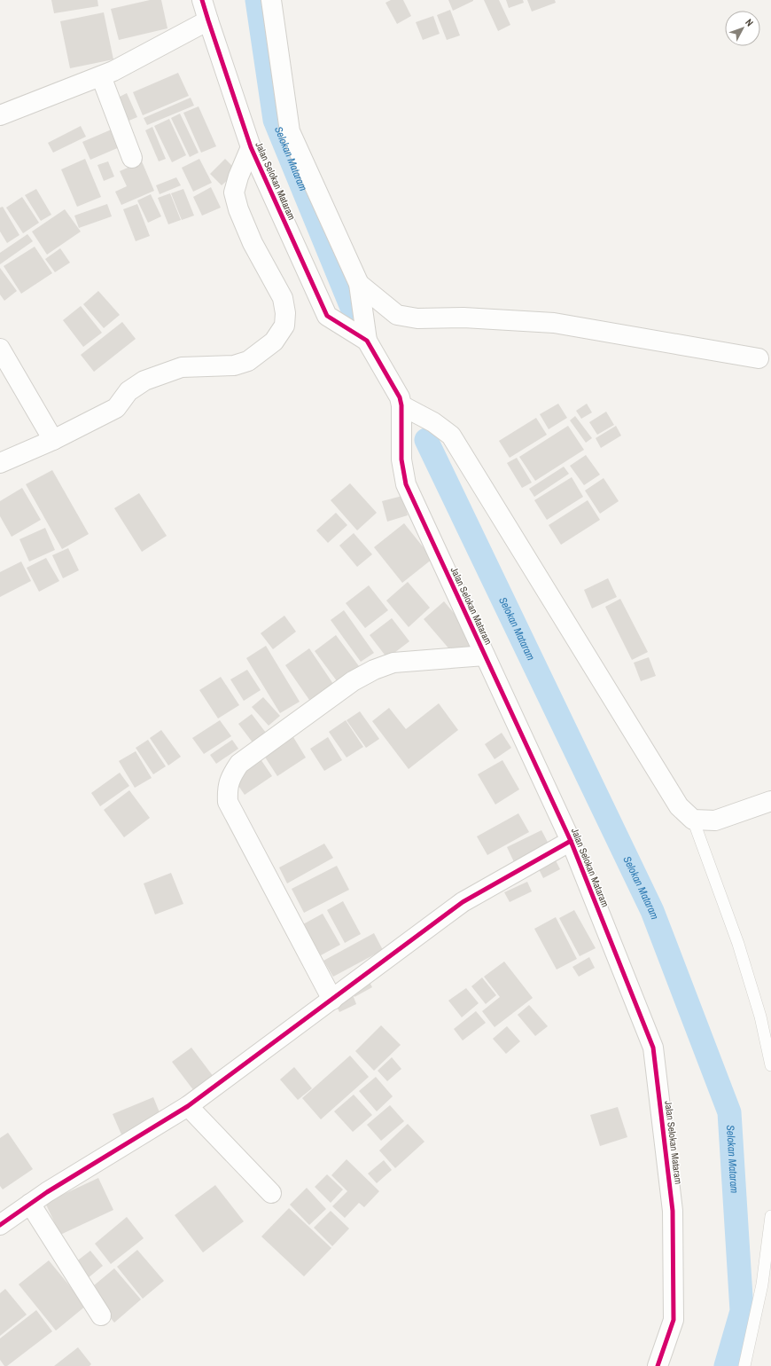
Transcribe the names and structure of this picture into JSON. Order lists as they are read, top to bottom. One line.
{"streets":{"street":["Jalan Selokan Mataram"]},"water":["Selokan Mataram"],"north":"top right"}
